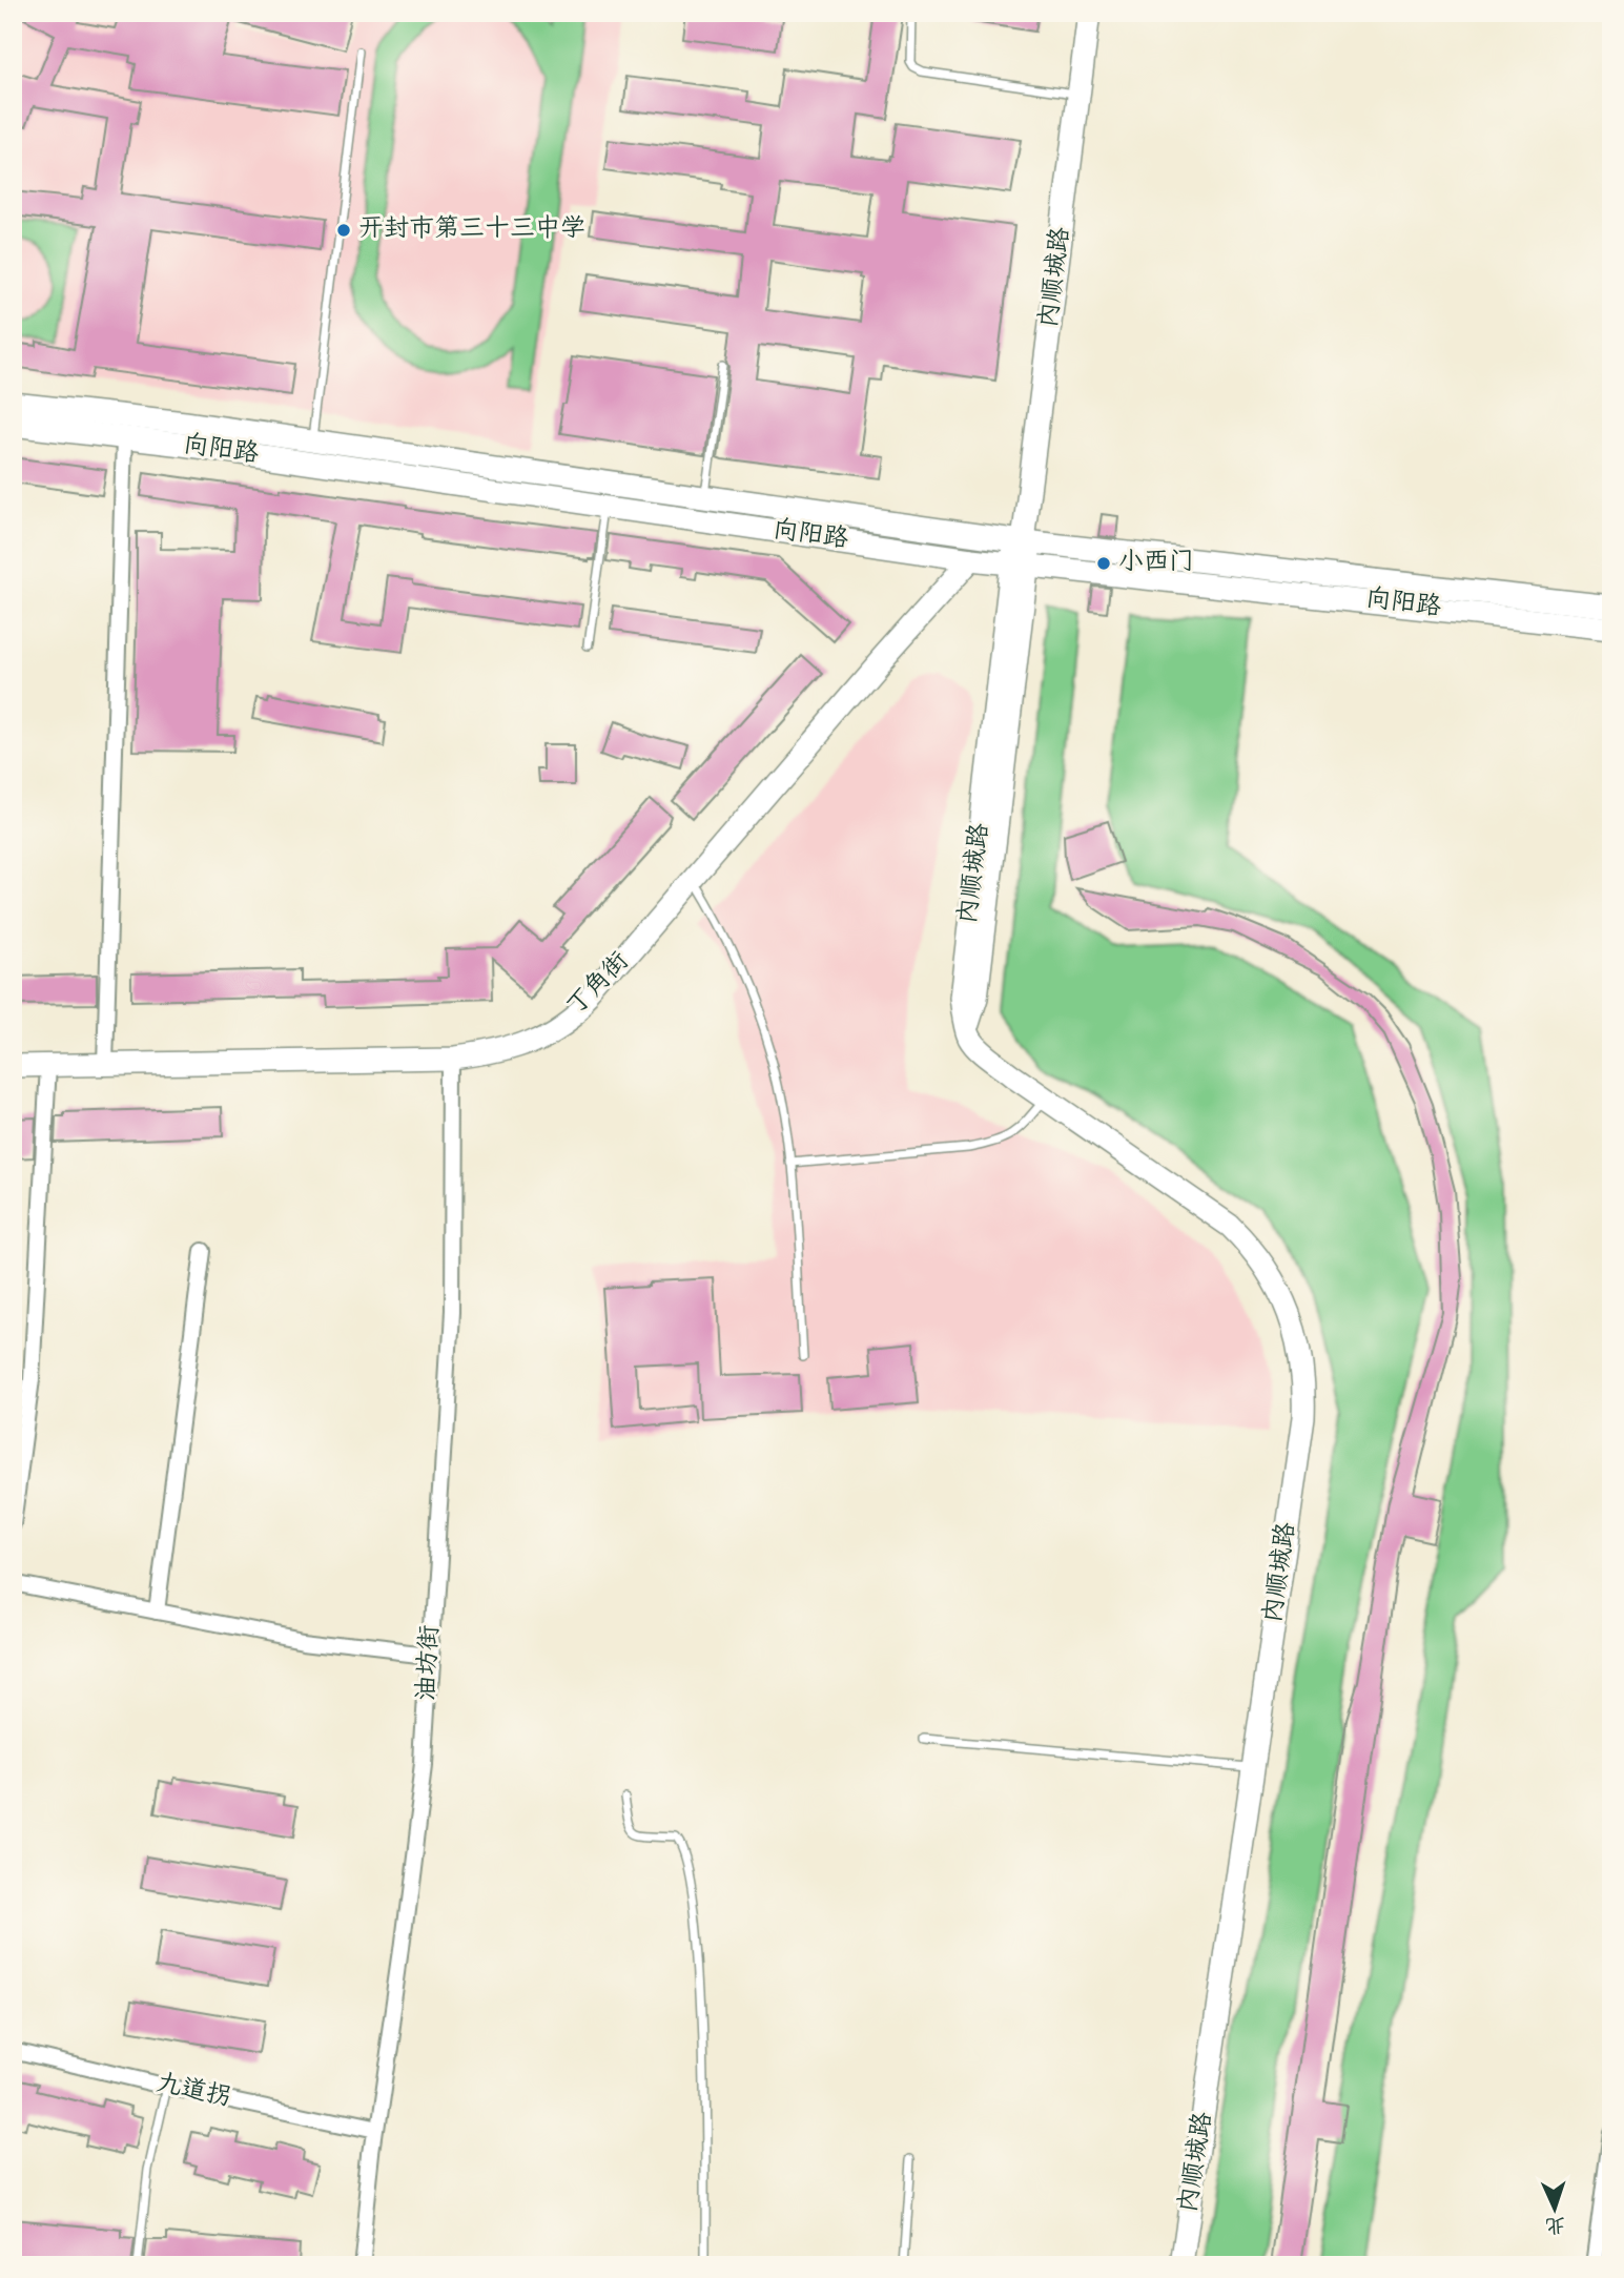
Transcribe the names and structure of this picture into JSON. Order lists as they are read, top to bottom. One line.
{"streets":{"street":["内顺城路","向阳路","丁角街","油坊街","九道拐"]},"crossings":[["内顺城路","向阳路"],["向阳路","丁角街"],["丁角街","油坊街"],["油坊街","九道拐"]],"places":["开封市第三十三中学","小西门"],"north":"bottom"}
